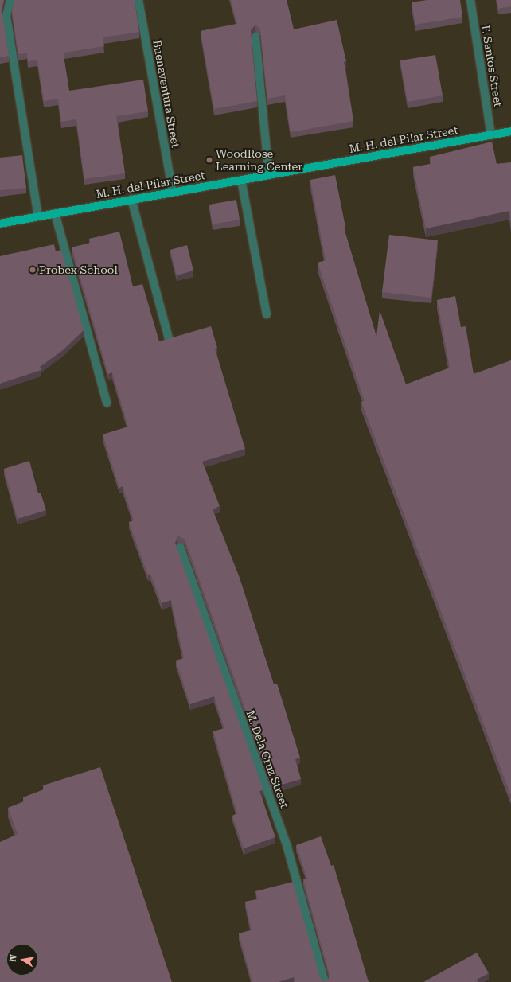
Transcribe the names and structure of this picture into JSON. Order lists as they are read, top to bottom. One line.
{"streets":{"main road":["M. H. del Pilar Street"],"street":["F. Santos Street","Buenaventura Street","M. Dela Cruz Street"]},"crossings":[["F. Santos Street","M. H. del Pilar Street"],["Buenaventura Street","M. H. del Pilar Street"]],"places":["WoodRose Learning Center","Probex School"],"north":"left"}
